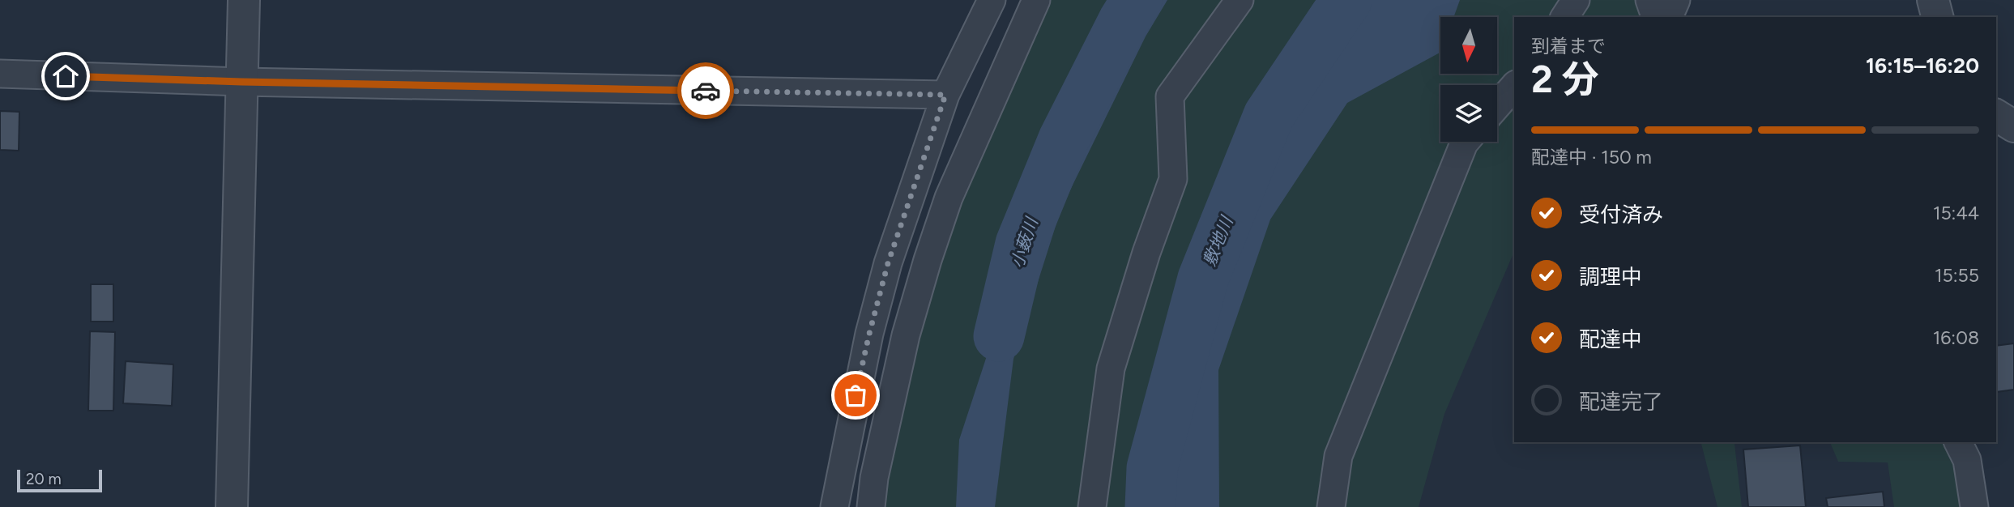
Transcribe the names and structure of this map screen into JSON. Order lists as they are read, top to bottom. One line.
{"water":["敷地川","小薮川"],"scale_bar":"20 m","north":"bottom","page":{"heading":["2 分","到着まで","16:15–16:20"],"bar":"配達中 · 150 m","list":[["受付済み","15:44"],["調理中","15:55"],["配達中","16:08"],"配達完了"],"scale":"20 m"}}
